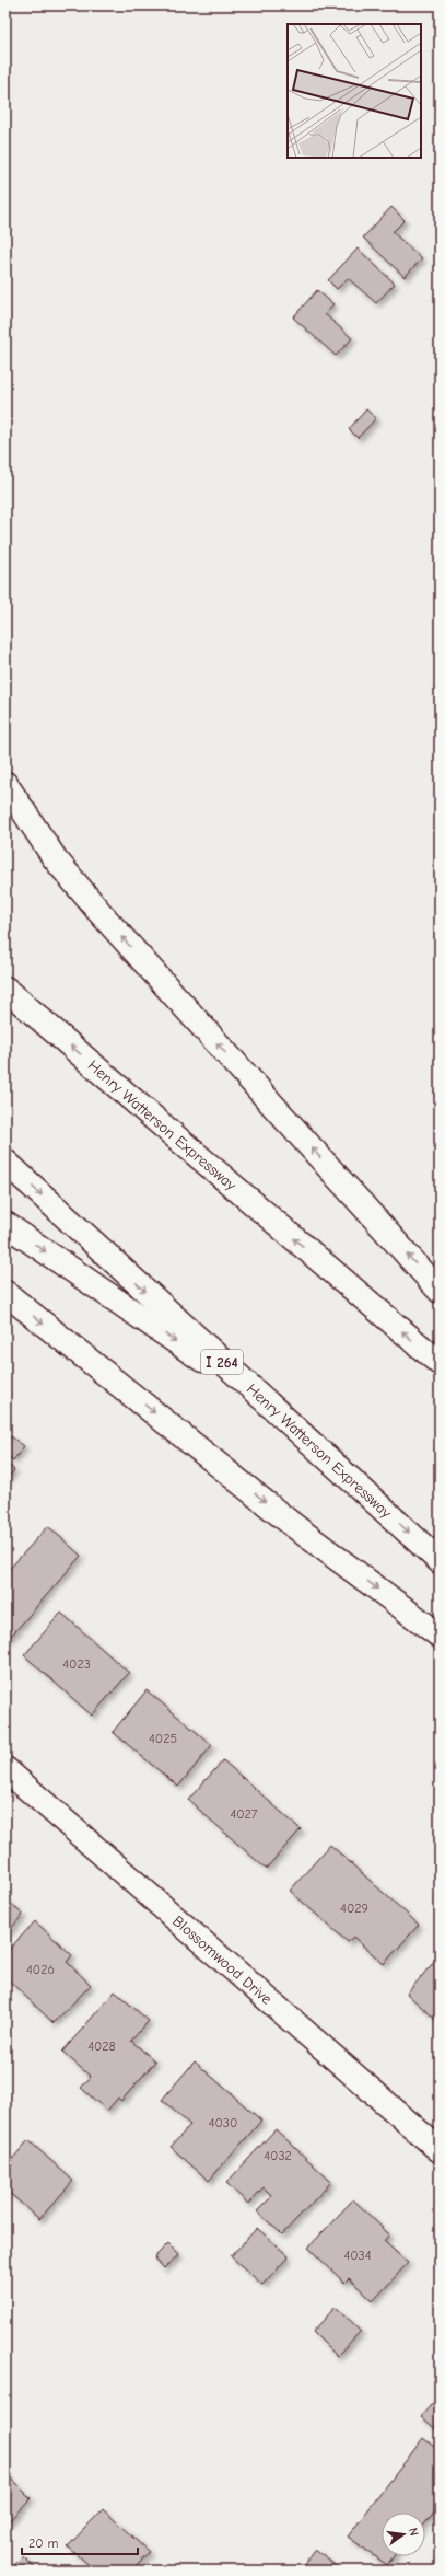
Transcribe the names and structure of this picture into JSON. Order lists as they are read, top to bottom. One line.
{"streets":{"main road":["Henry Watterson Expressway","I 264","Blossomwood Drive"]},"house_numbers":["4023","4025","4027","4029","4026","4028","4030","4032","4034"],"scale_bar":"20 m","north":"right"}
